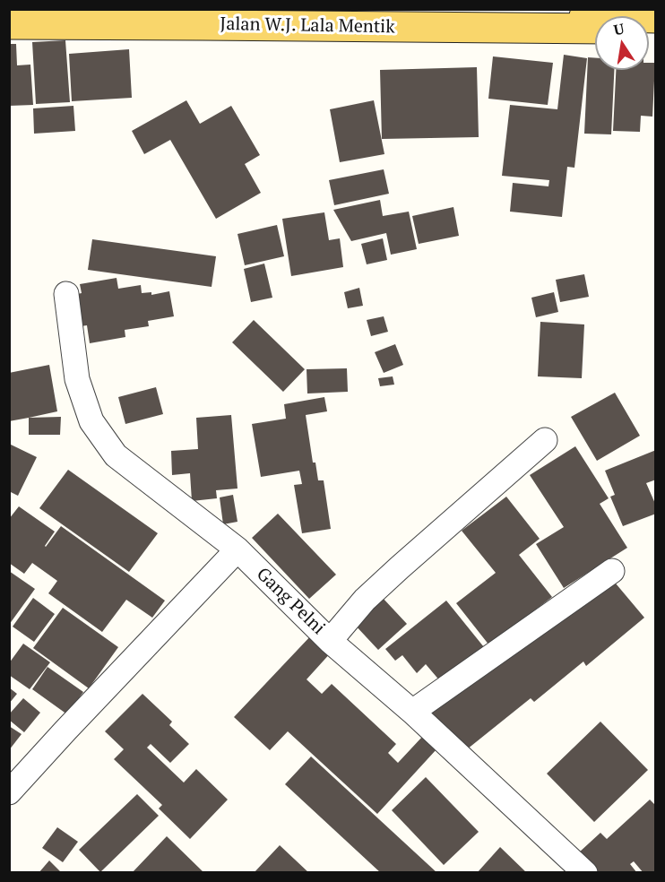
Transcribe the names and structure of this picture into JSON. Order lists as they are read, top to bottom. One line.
{"streets":{"main road":["Jalan W.J. Lala Mentik"],"street":["Gang Pelni"]},"north":"top"}
